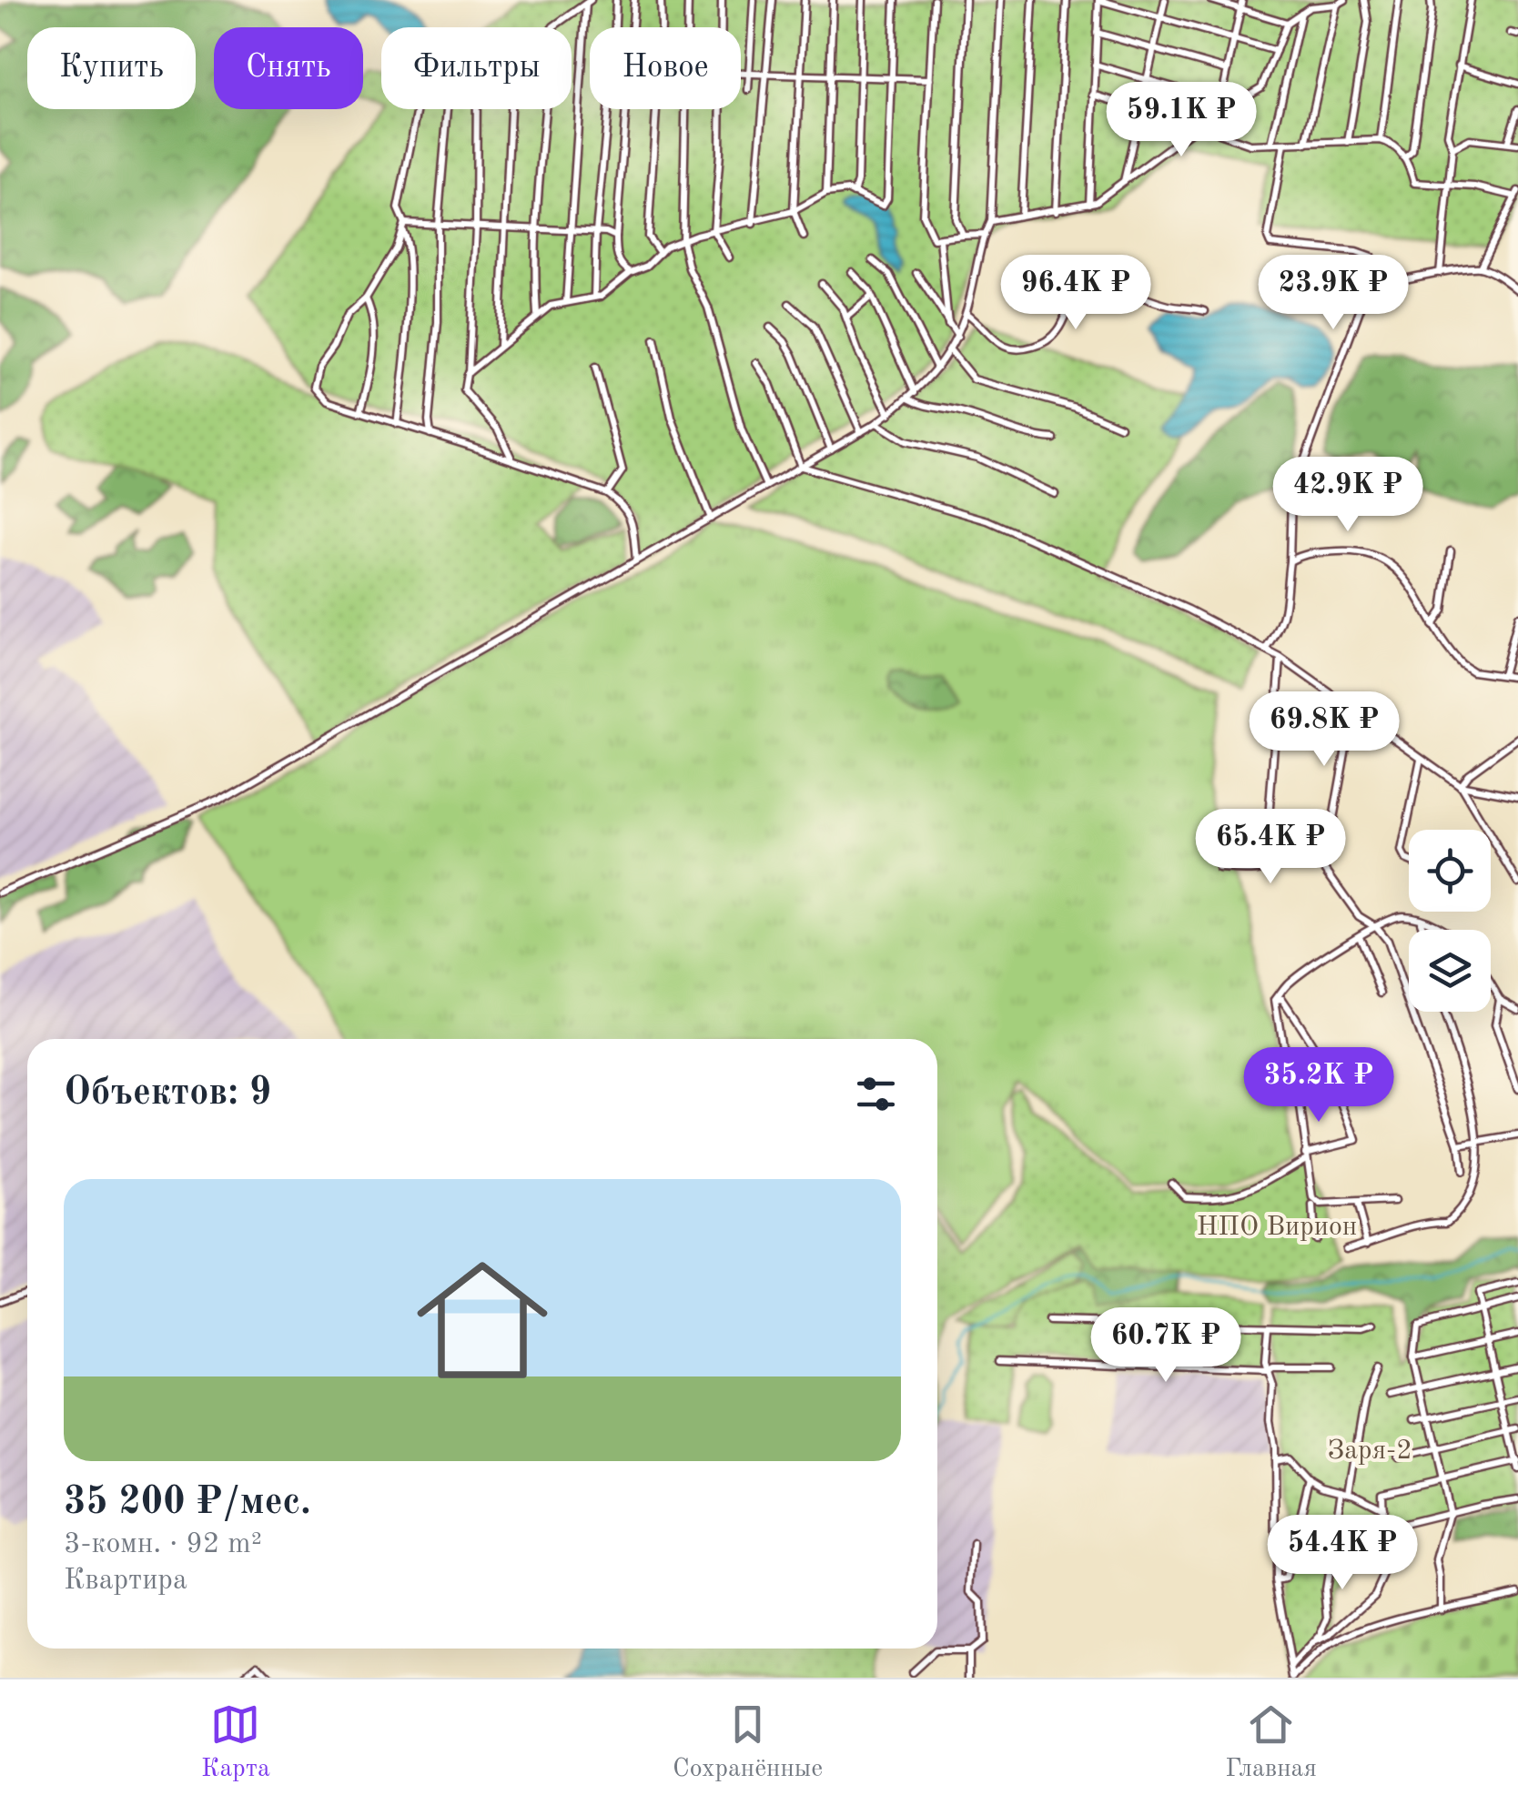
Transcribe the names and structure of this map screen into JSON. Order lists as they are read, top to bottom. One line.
{"parks":["НПО Вирион","Заря-2"],"page":{"chip":["Купить","Снять","Фильтры","Новое"],"price":["59.1K ₽","96.4K ₽","23.9K ₽","42.9K ₽","69.8K ₽","65.4K ₽","35.2K ₽","60.7K ₽","54.4K ₽"],"heading":"Объектов: 9","list":[{"name":"35 200 ₽/мес.","note":"3-комн. · 92 m² · Квартира"}],"tabs":["Карта","Сохранённые","Главная"]}}
